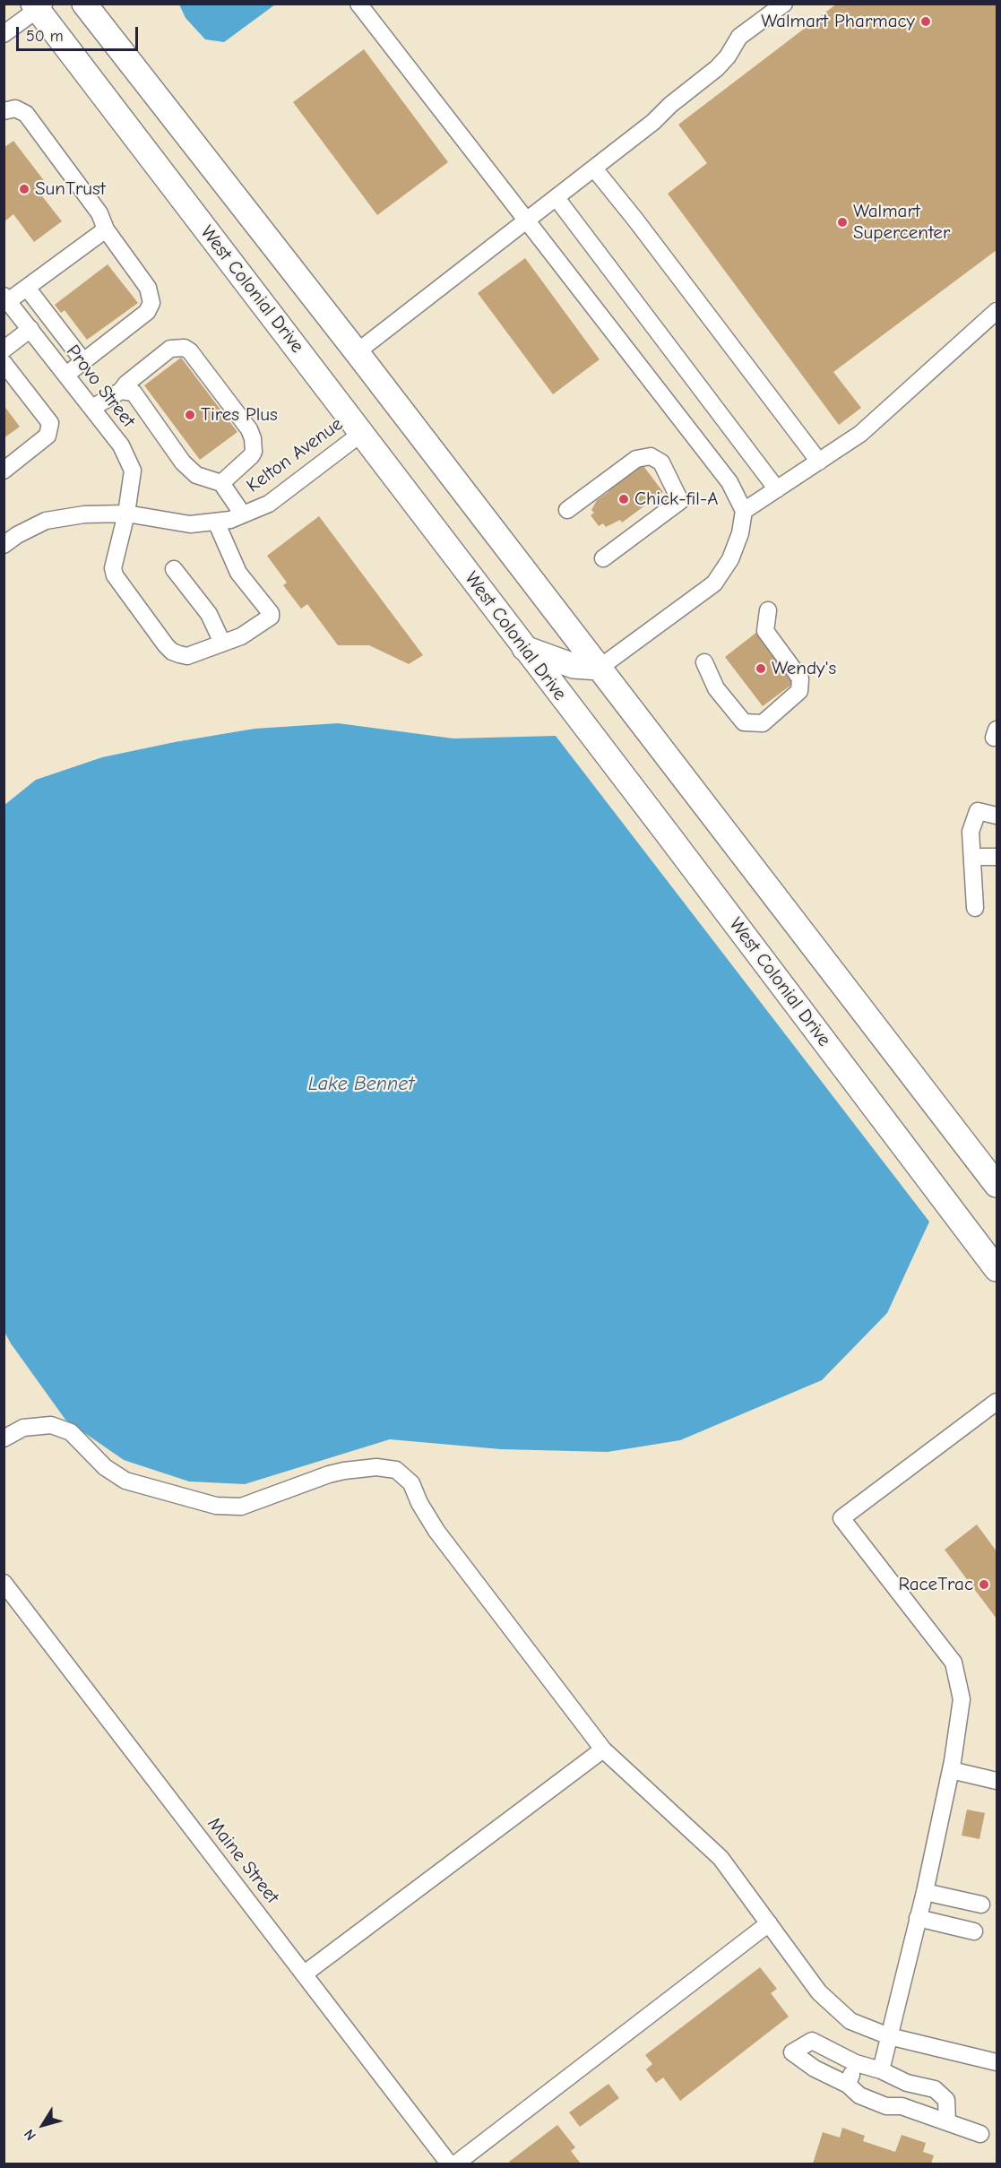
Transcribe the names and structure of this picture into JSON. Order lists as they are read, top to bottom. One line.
{"streets":{"highway":["West Colonial Drive"],"street":["Provo Street","Kelton Avenue","Maine Street"]},"crossings":[["West Colonial Drive","Kelton Avenue"],["Provo Street","Kelton Avenue"]],"water":["Lake Bennet"],"places":["Walmart Pharmacy","SunTrust","Walmart Supercenter","Tires Plus","Chick-fil-A","Wendy's","RaceTrac"],"scale_bar":"50 m","north":"bottom left"}
